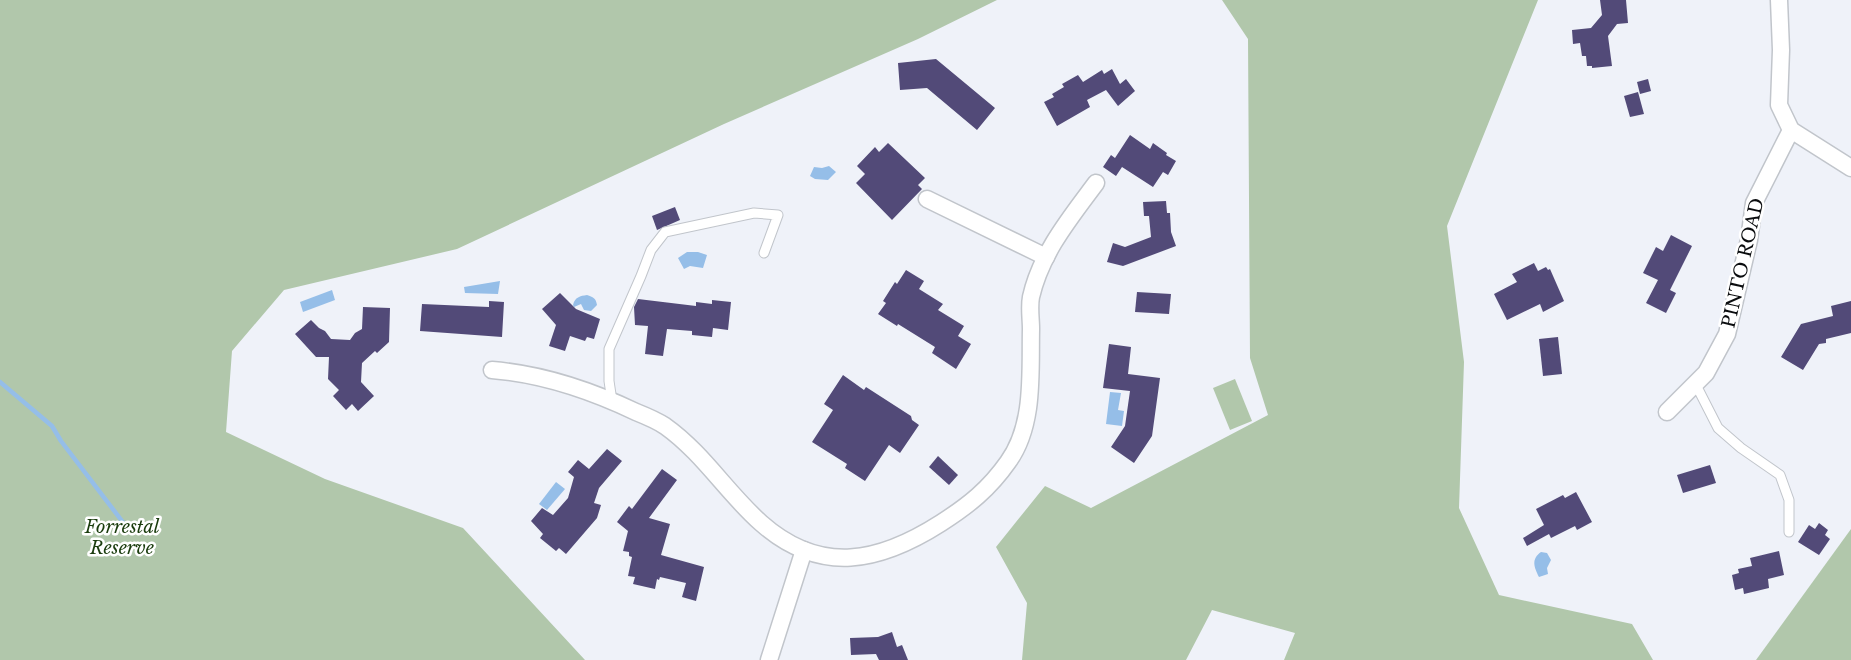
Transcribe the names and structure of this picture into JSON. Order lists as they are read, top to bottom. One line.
{"streets":{"street":["PINTO ROAD"]},"parks":["Forrestal Reserve"]}
